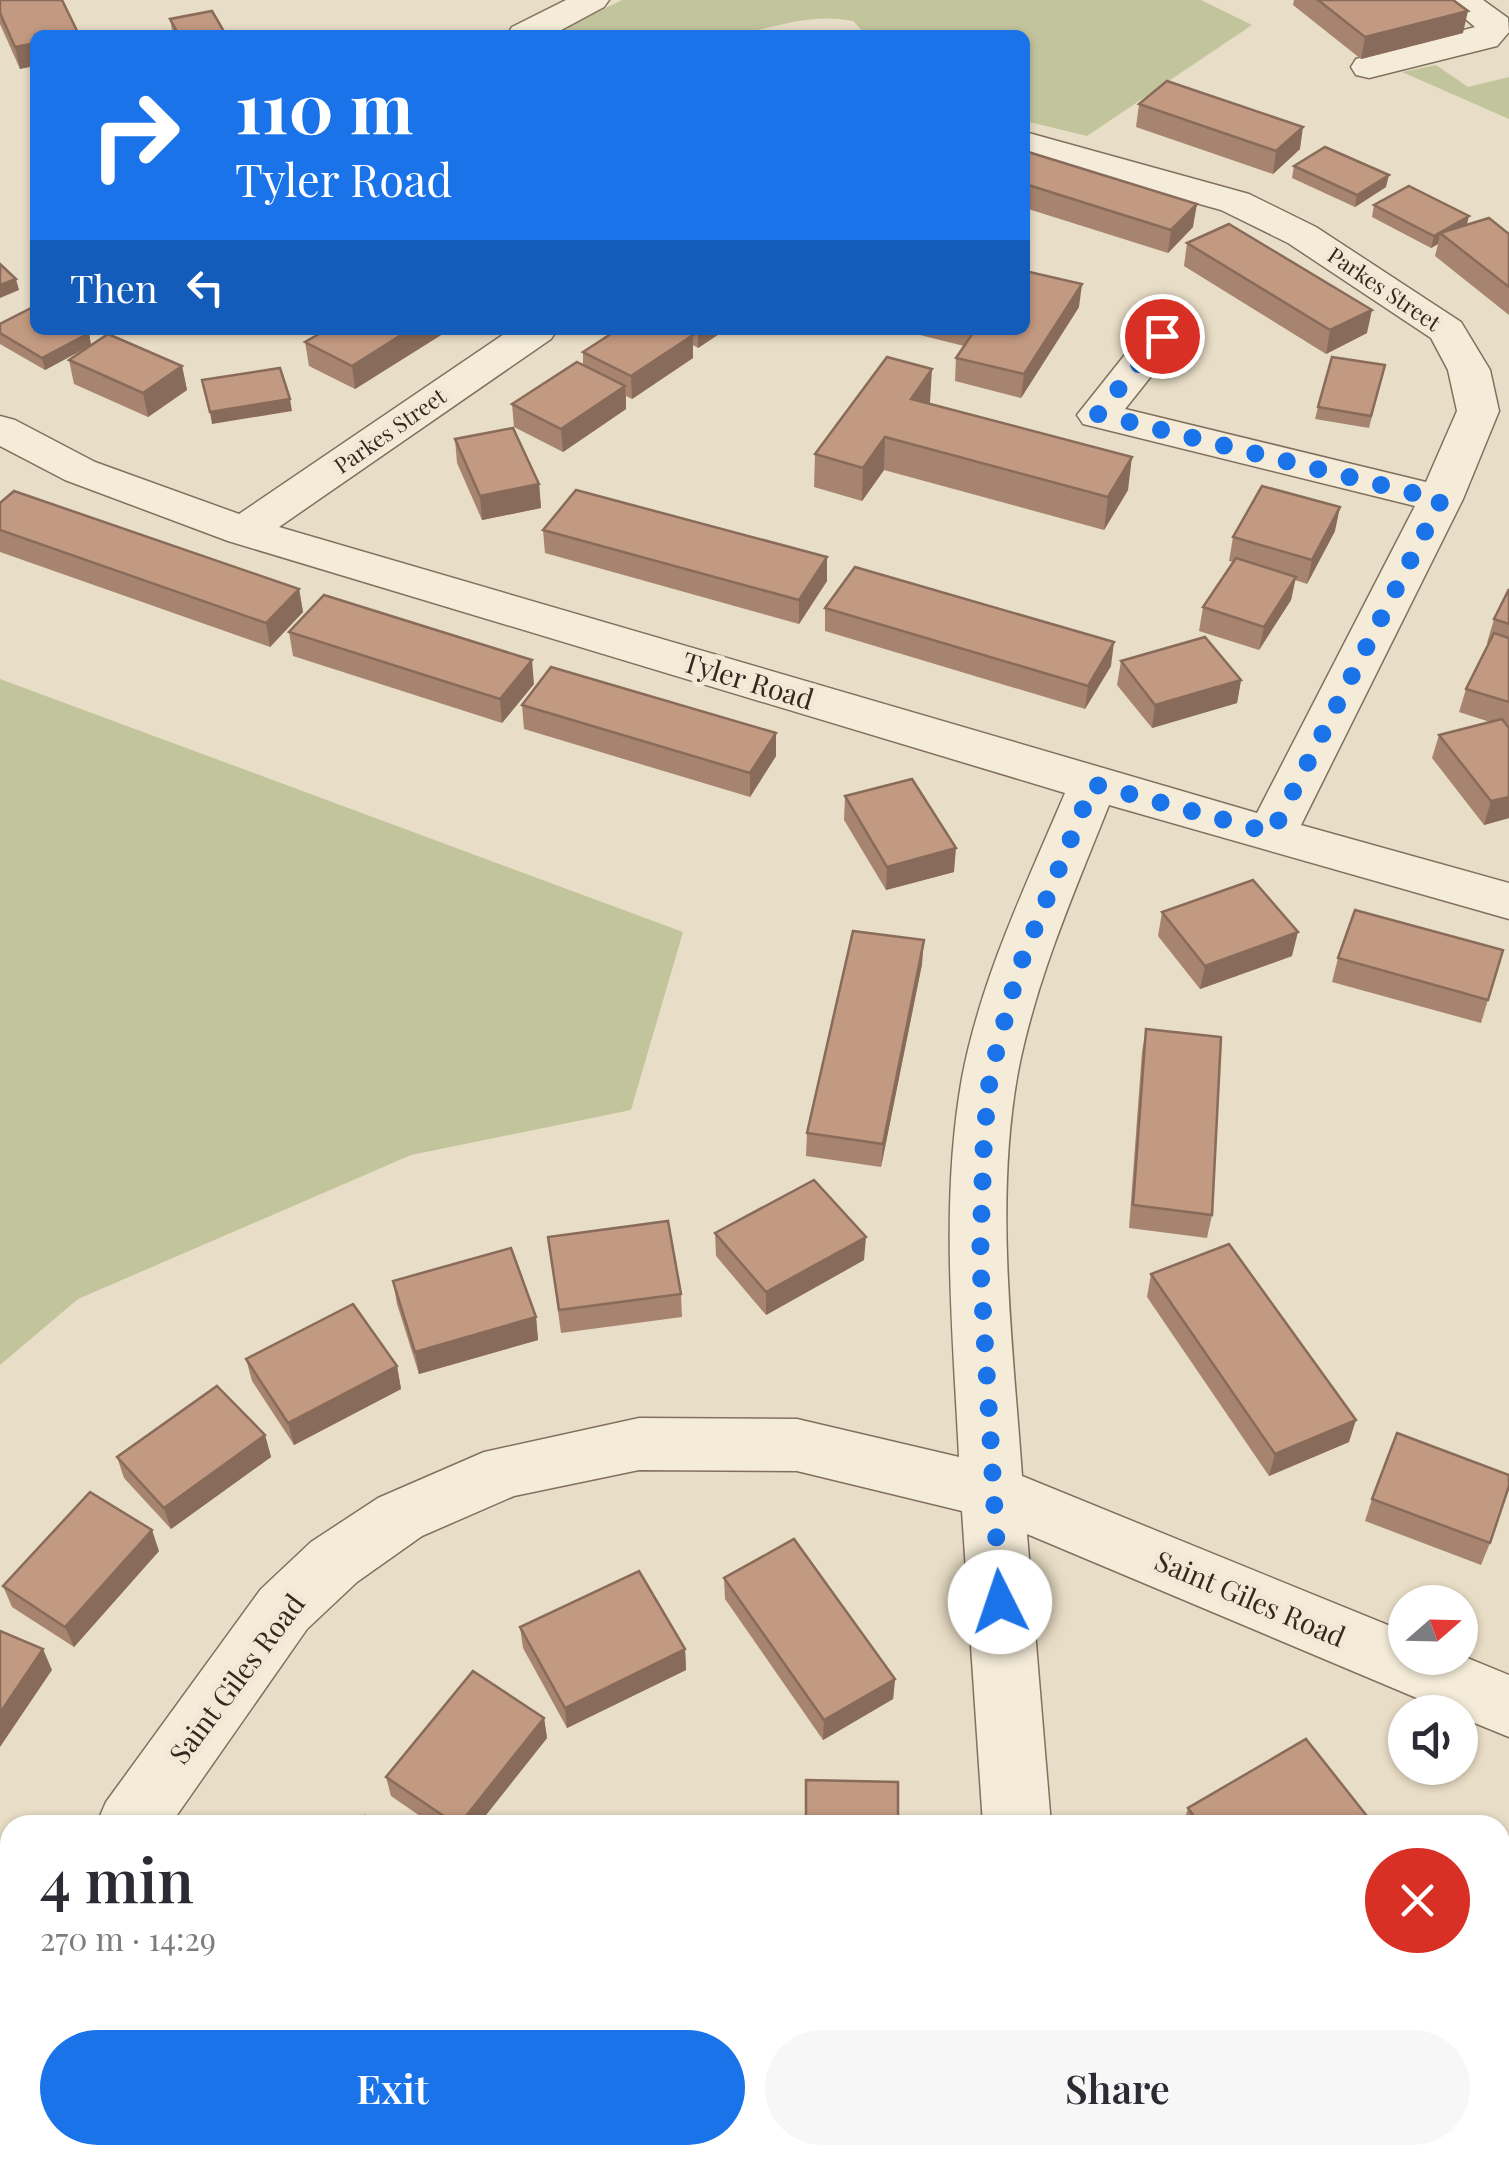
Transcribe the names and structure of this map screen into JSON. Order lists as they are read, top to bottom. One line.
{"streets":{"street":["Parkes Street","Tyler Road","Saint Giles Road"]},"crossings":[["Parkes Street","Tyler Road"]],"north":"right","page":{"turn":["110 m","Tyler Road"],"then":"Then","heading":["4 min","270 m · 14:29"],"buttons":["Exit","Share"]}}
